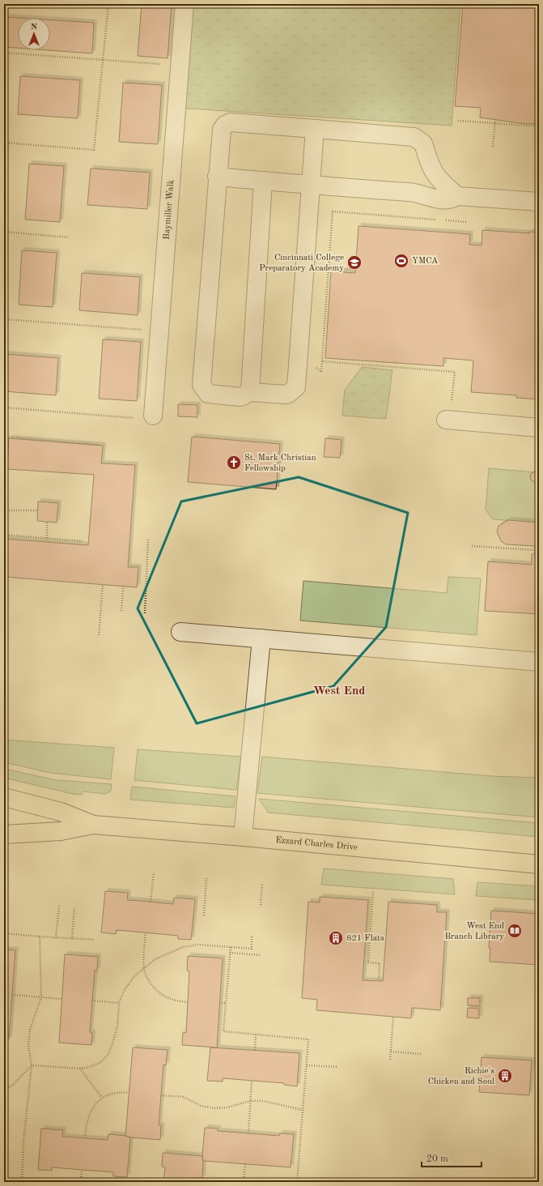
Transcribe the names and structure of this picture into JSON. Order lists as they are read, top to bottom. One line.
{"streets":{"main road":["Ezzard Charles Drive"],"street":["Baymiller Walk"]},"districts":["West End"],"places":{"sports":["YMCA"],"school or university":["Cincinnati College Preparatory Academy"],"church":["St. Mark Christian Fellowship"],"library":["West End Branch Library"],"building":["821 Flats","Richie's Chicken and Soul"]},"scale_bar":"20 m","north":"top"}
